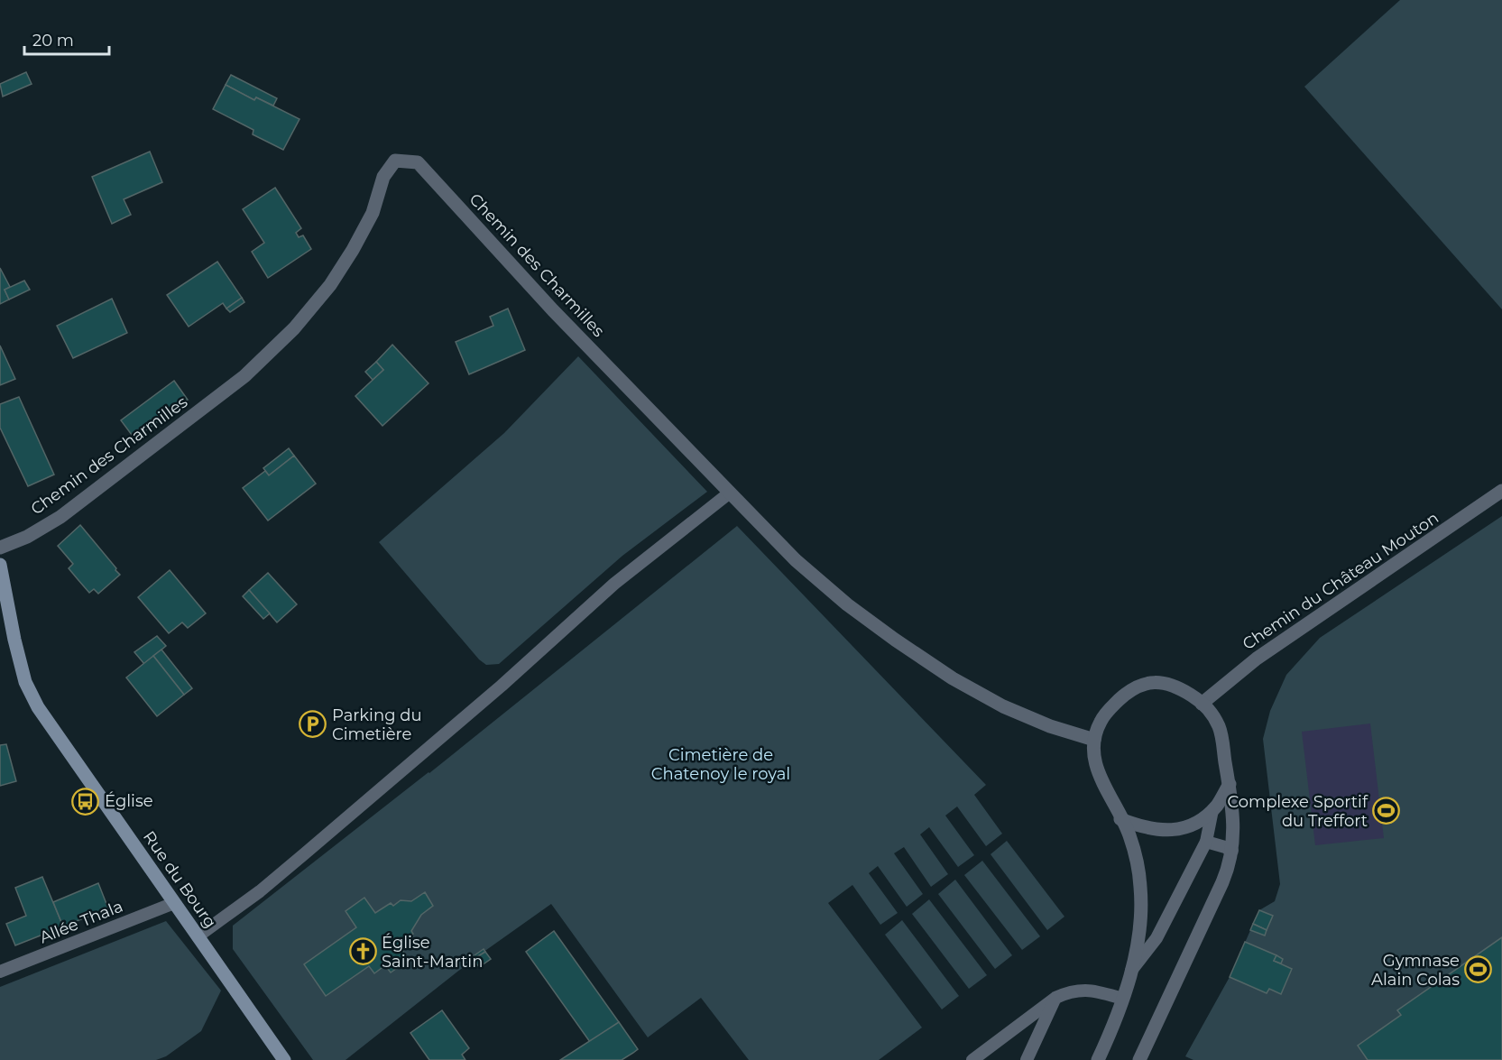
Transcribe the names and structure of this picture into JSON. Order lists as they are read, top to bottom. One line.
{"streets":{"street":["Chemin des Charmilles","Chemin du Château Mouton","Rue du Bourg"],"lane":["Allée Thala"]},"crossings":[["Chemin des Charmilles","Chemin du Château Mouton"],["Rue du Bourg","Allée Thala"]],"parks":["Cimetière de Chatenoy le royal"],"places":{"parking":["Parking du Cimetière"],"bus stop":["Église"],"sports":["Complexe Sportif du Treffort","Gymnase Alain Colas"],"church":["Église Saint-Martin"]},"scale_bar":"20 m"}
